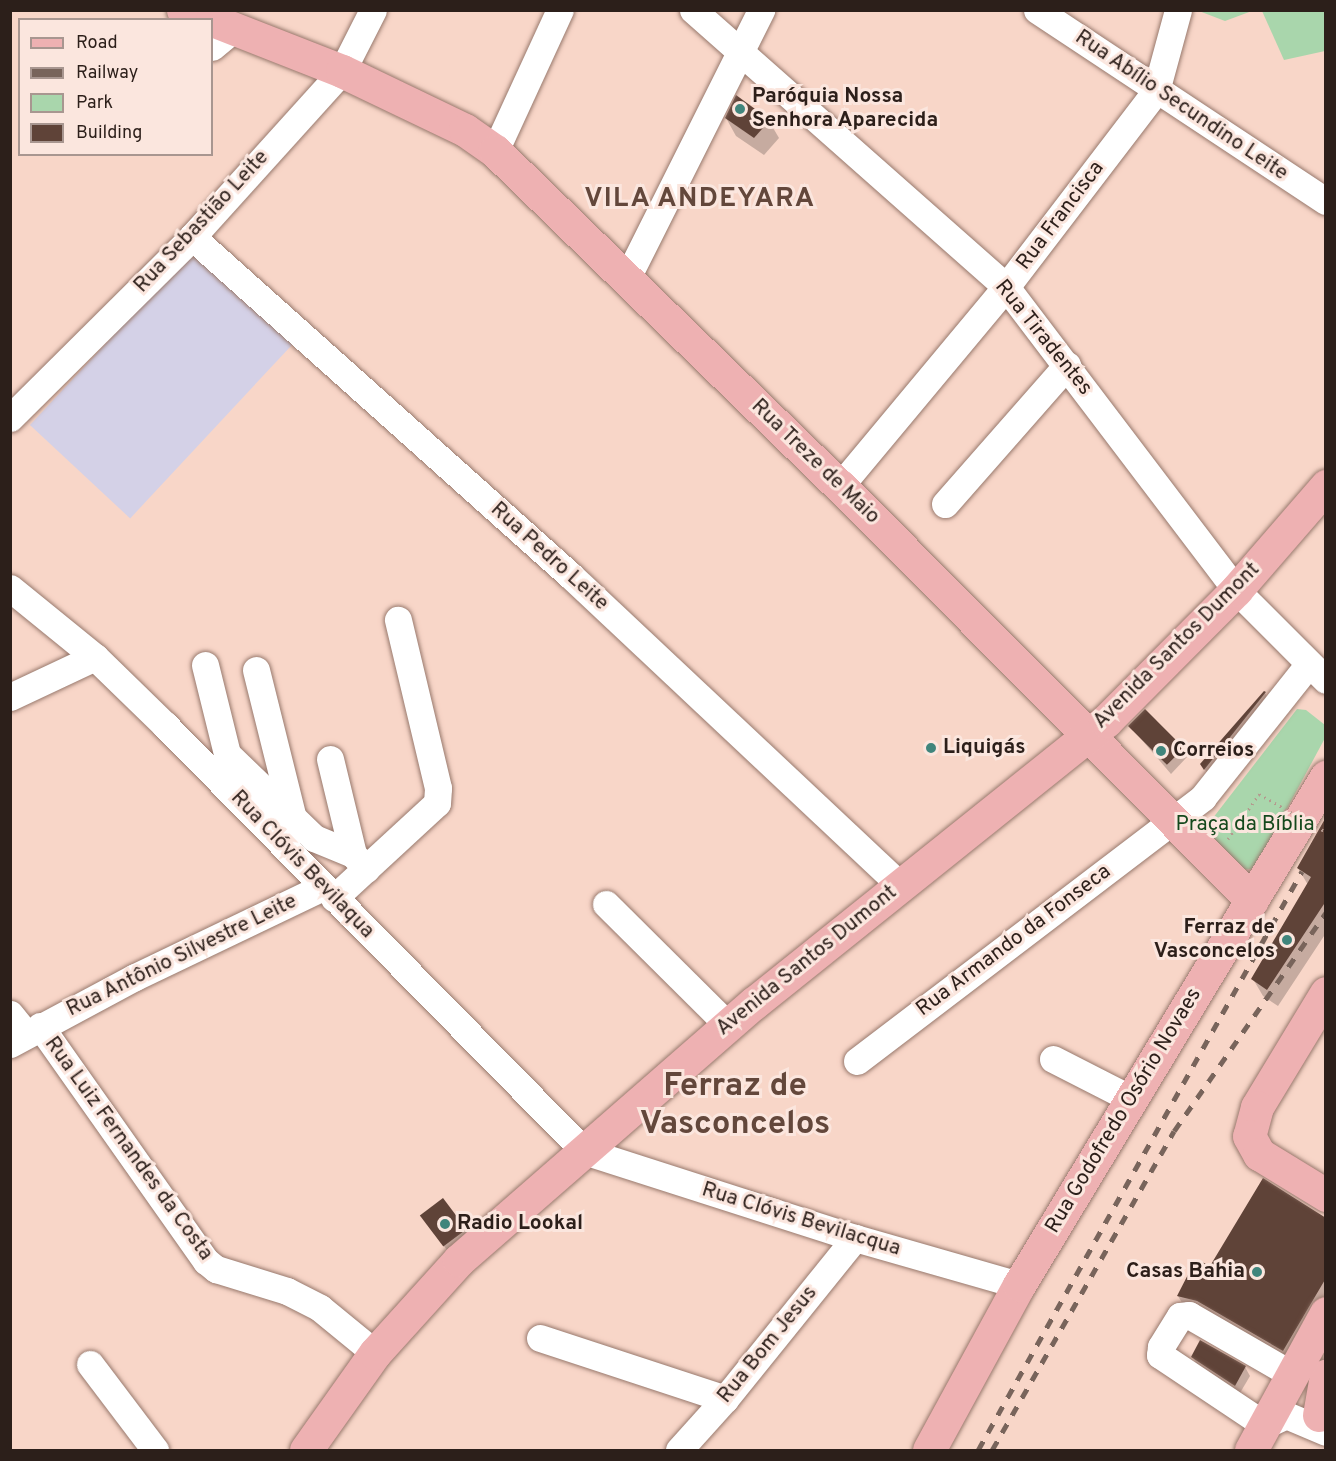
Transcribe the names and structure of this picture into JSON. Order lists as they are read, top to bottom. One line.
{"streets":{"main road":["Rua Treze de Maio","Avenida Santos Dumont","Rua Godofredo Osório Novaes"],"street":["Rua Abílio Secundino Leite","Rua Francisca","Rua Sebastião Leite","Rua Tiradentes","Rua Pedro Leite","Rua Clóvis Bevilaqua","Rua Armando da Fonseca","Rua Antônio Silvestre Leite","Rua Luiz Fernandes da Costa","Rua Clóvis Bevilacqua","Rua Bom Jesus"]},"crossings":[["Rua Abílio Secundino Leite","Rua Francisca"],["Rua Francisca","Rua Tiradentes"],["Rua Francisca","Rua Treze de Maio"],["Rua Sebastião Leite","Rua Treze de Maio"],["Rua Sebastião Leite","Rua Pedro Leite"],["Rua Tiradentes","Avenida Santos Dumont"],["Rua Treze de Maio","Avenida Santos Dumont"],["Rua Treze de Maio","Rua Armando da Fonseca"],["Rua Treze de Maio","Rua Godofredo Osório Novaes"],["Rua Pedro Leite","Avenida Santos Dumont"],["Avenida Santos Dumont","Rua Clóvis Bevilaqua"],["Avenida Santos Dumont","Rua Luiz Fernandes da Costa"],["Avenida Santos Dumont","Rua Clóvis Bevilacqua"],["Rua Clóvis Bevilaqua","Rua Antônio Silvestre Leite"],["Rua Clóvis Bevilaqua","Rua Clóvis Bevilacqua"],["Rua Antônio Silvestre Leite","Rua Luiz Fernandes da Costa"],["Rua Godofredo Osório Novaes","Rua Clóvis Bevilacqua"],["Rua Clóvis Bevilacqua","Rua Bom Jesus"]],"districts":["VILA ANDEYARA","Ferraz de Vasconcelos"],"parks":["Praça da Bíblia"],"places":["Paróquia Nossa Senhora Aparecida","Liquigás","Correios","Ferraz de Vasconcelos","Radio Lookal","Casas Bahia"],"legend":["Road","Railway","Park","Building"]}
